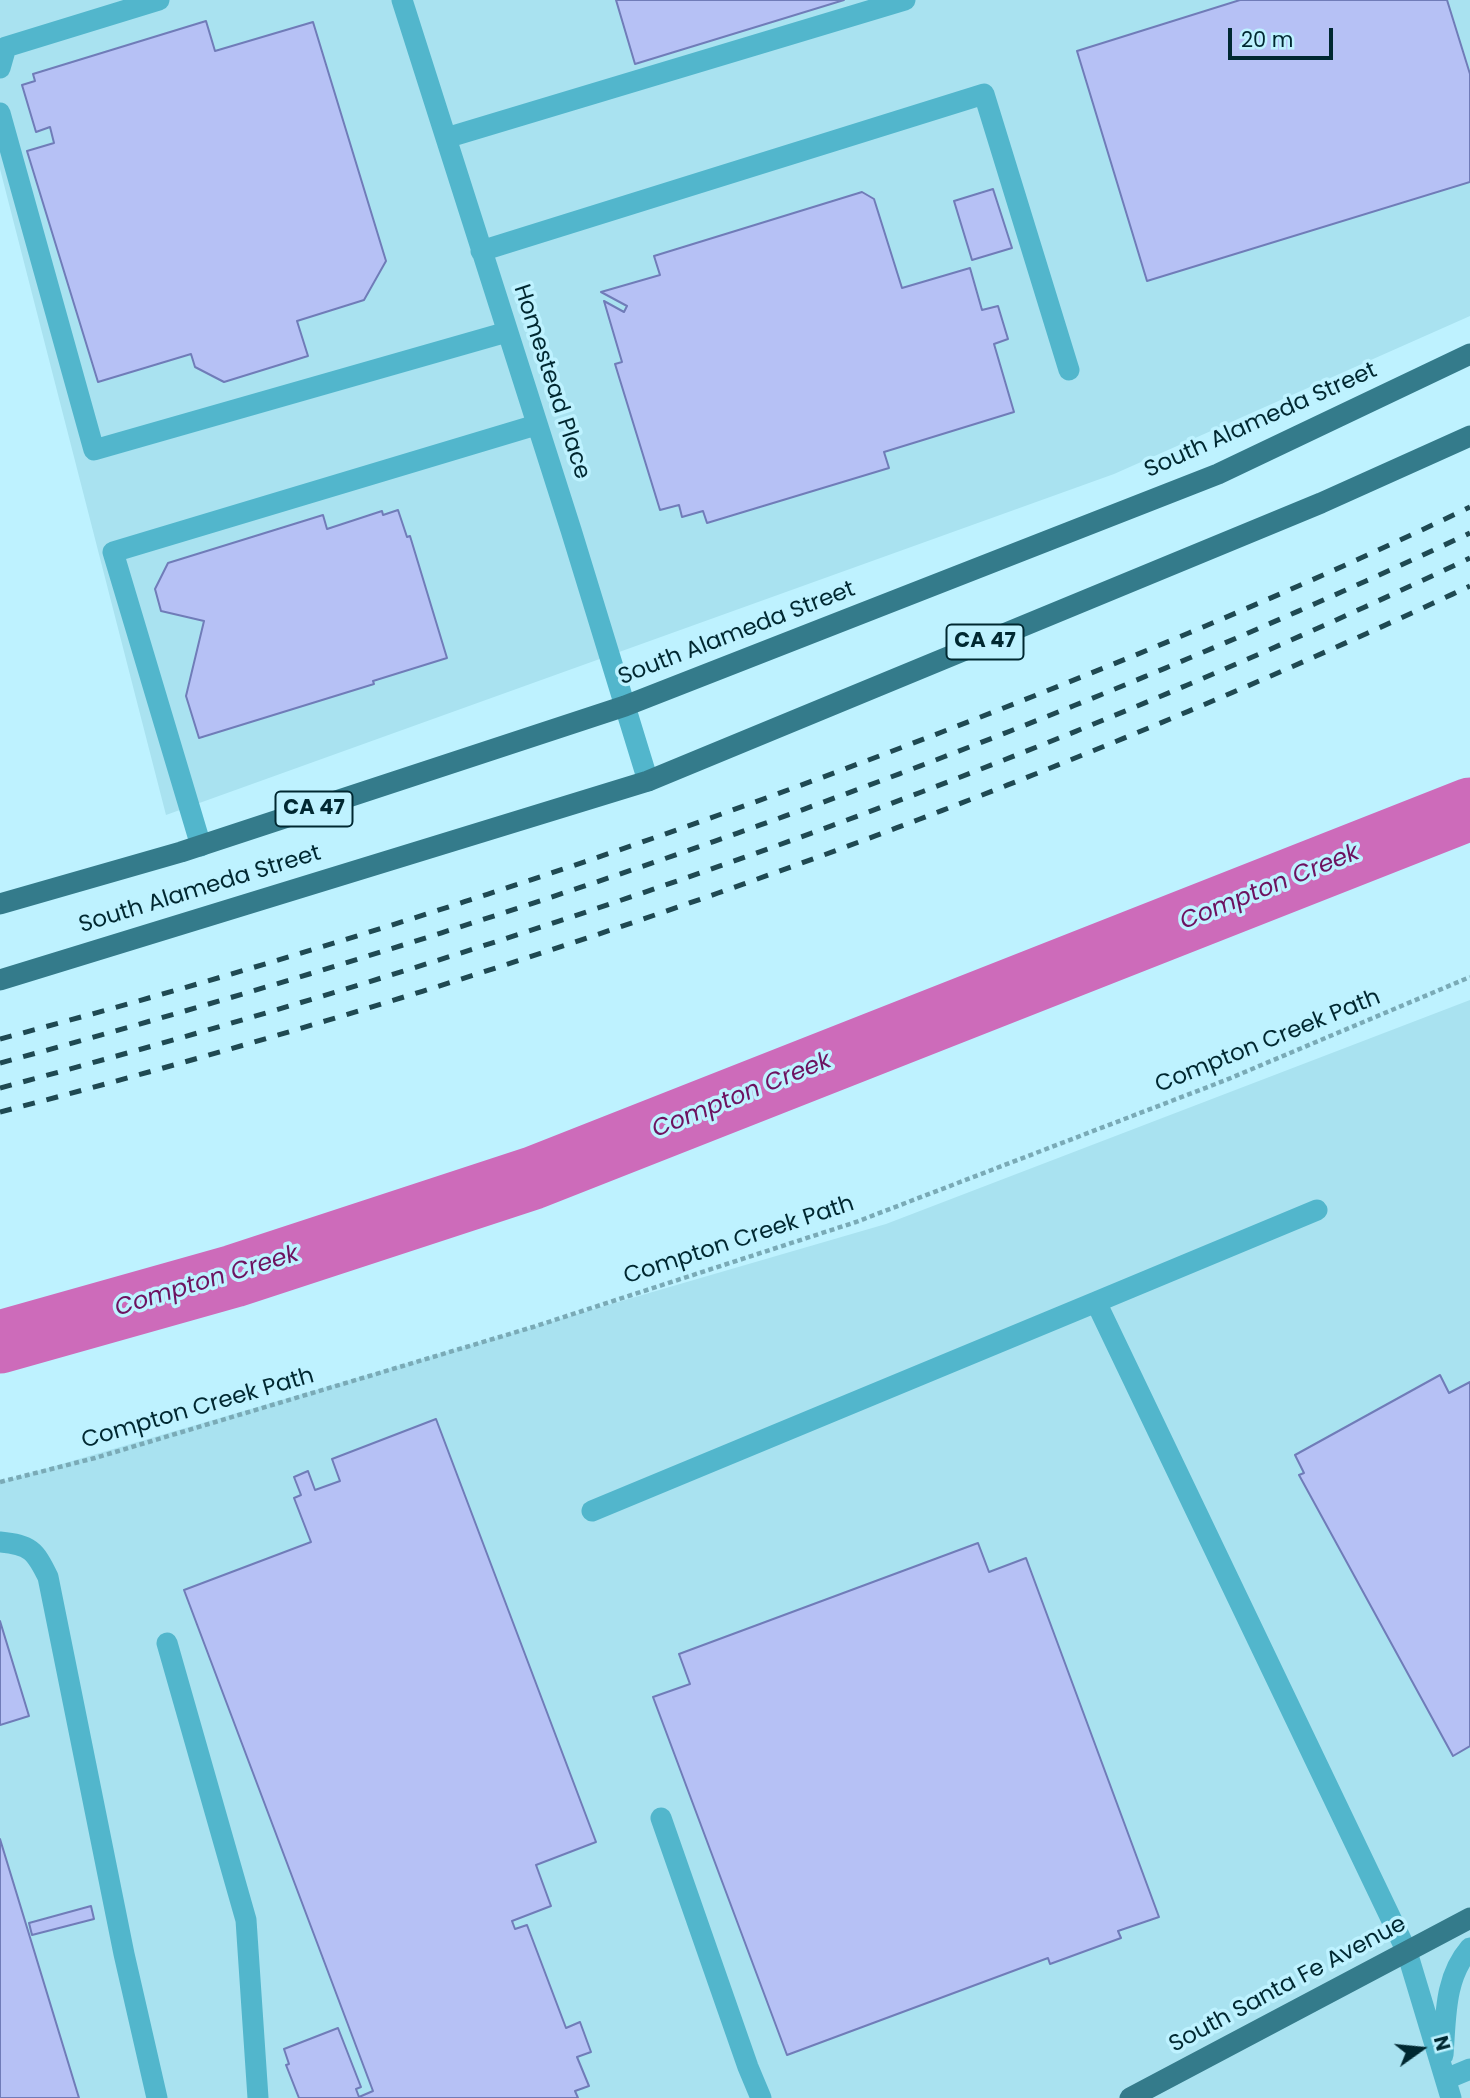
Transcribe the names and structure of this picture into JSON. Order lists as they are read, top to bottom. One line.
{"streets":{"main road":["South Alameda Street","CA 47","South Santa Fe Avenue"],"street":["Homestead Place"],"path":["Compton Creek Path"]},"crossings":[["Homestead Place","South Alameda Street"]],"water":["Compton Creek"],"scale_bar":"20 m","north":"right"}
